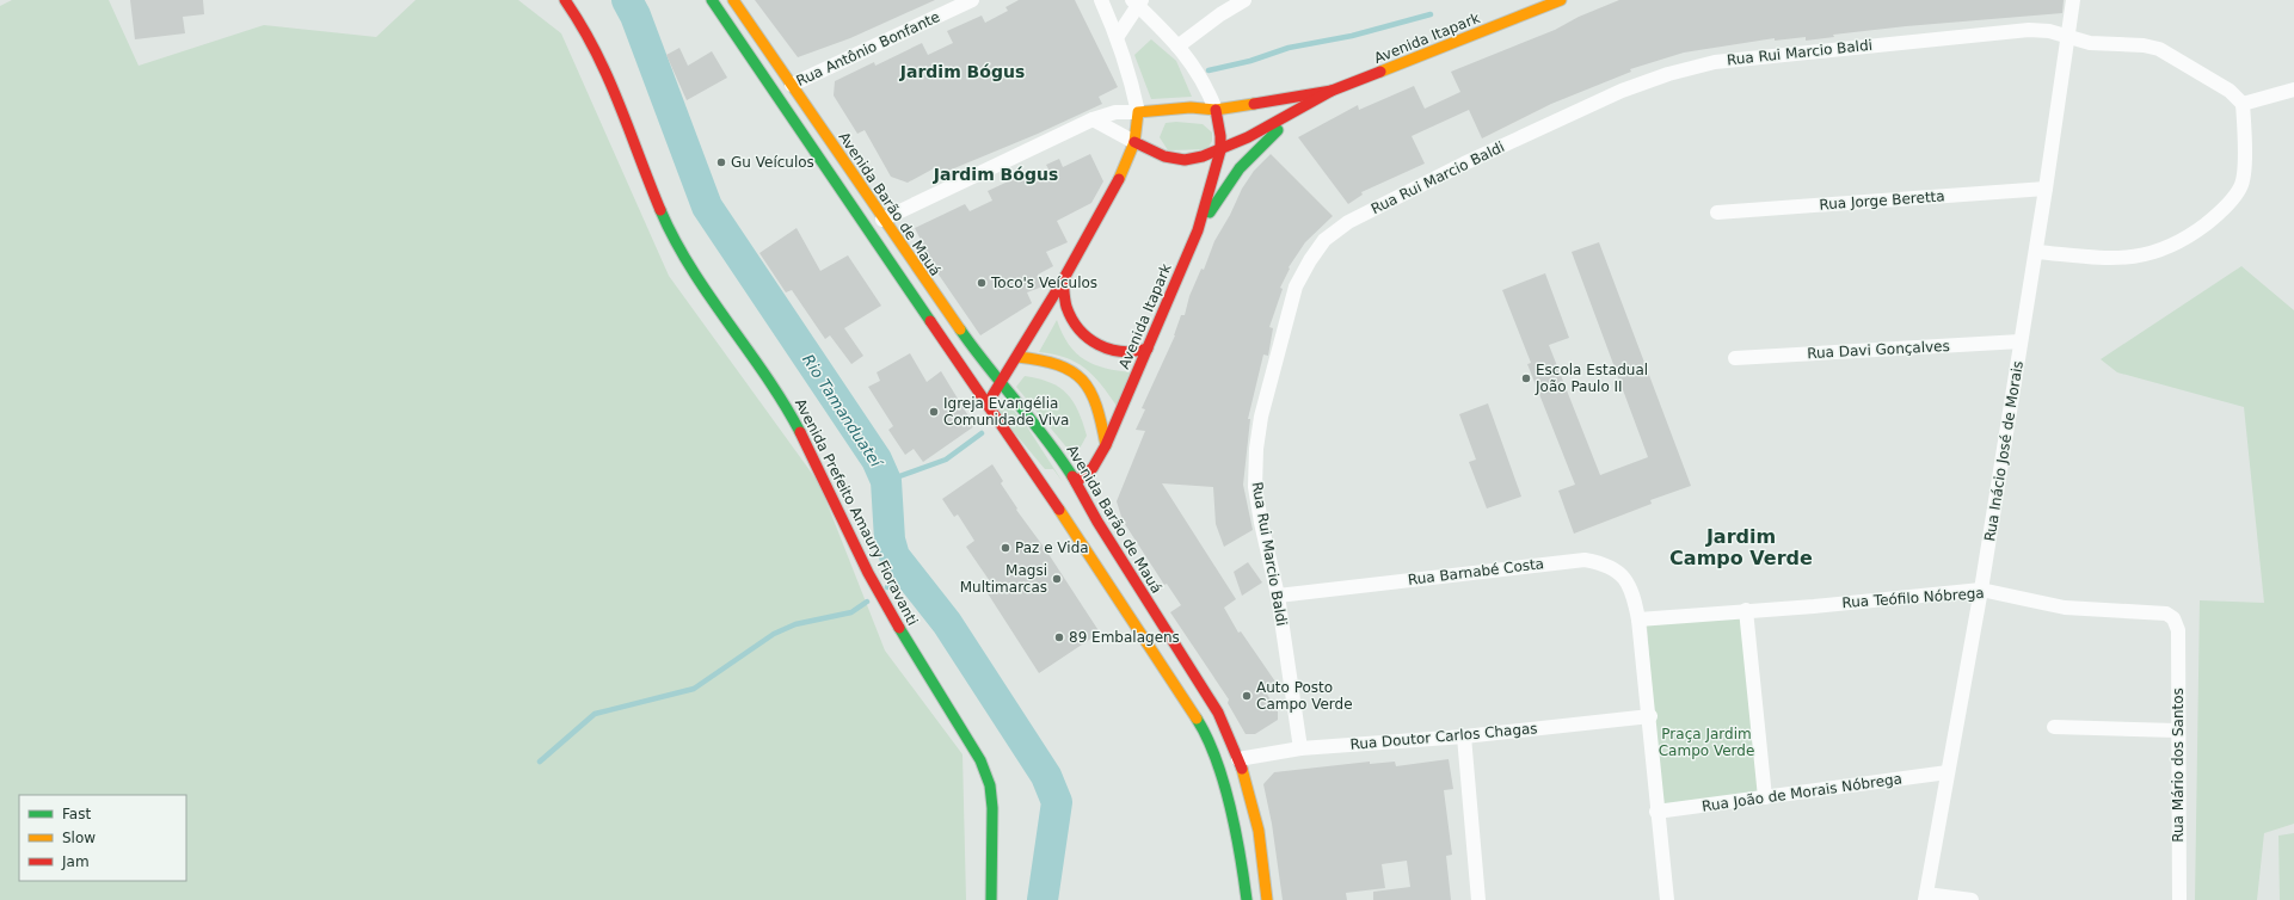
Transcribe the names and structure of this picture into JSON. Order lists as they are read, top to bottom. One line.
{"streets":{"main road":["Avenida Itapark","Avenida Barão de Mauá","Avenida Prefeito Amaury Fioravanti"],"street":["Rua Antônio Bonfante","Rua Rui Marcio Baldi","Rua Jorge Beretta","Rua Davi Gonçalves","Rua Inácio José de Morais","Rua Barnabé Costa","Rua Teófilo Nóbrega","Rua Doutor Carlos Chagas","Rua Mário dos Santos","Rua João de Morais Nóbrega"]},"crossings":[["Avenida Itapark","Avenida Barão de Mauá"],["Rua Antônio Bonfante","Avenida Barão de Mauá"],["Rua Rui Marcio Baldi","Rua Inácio José de Morais"],["Rua Rui Marcio Baldi","Rua Barnabé Costa"],["Rua Rui Marcio Baldi","Rua Doutor Carlos Chagas"],["Rua Jorge Beretta","Rua Inácio José de Morais"],["Avenida Barão de Mauá","Rua Doutor Carlos Chagas"],["Rua Davi Gonçalves","Rua Inácio José de Morais"],["Rua Inácio José de Morais","Rua Teófilo Nóbrega"],["Rua Inácio José de Morais","Rua João de Morais Nóbrega"],["Rua Barnabé Costa","Rua Teófilo Nóbrega"],["Rua Barnabé Costa","Rua Doutor Carlos Chagas"],["Rua Barnabé Costa","Rua João de Morais Nóbrega"],["Rua Teófilo Nóbrega","Rua Mário dos Santos"]],"districts":["Jardim Bógus","Jardim Bógus","Jardim Campo Verde"],"water":["Rio Tamanduateí"],"parks":["Praça Jardim Campo Verde"],"places":["Gu Veículos","Toco's Veículos","Escola Estadual João Paulo II","Igreja Evangélia Comunidade Viva","Paz e Vida","Magsi Multimarcas","89 Embalagens","Auto Posto Campo Verde"],"legend":["Fast","Slow","Jam"]}
